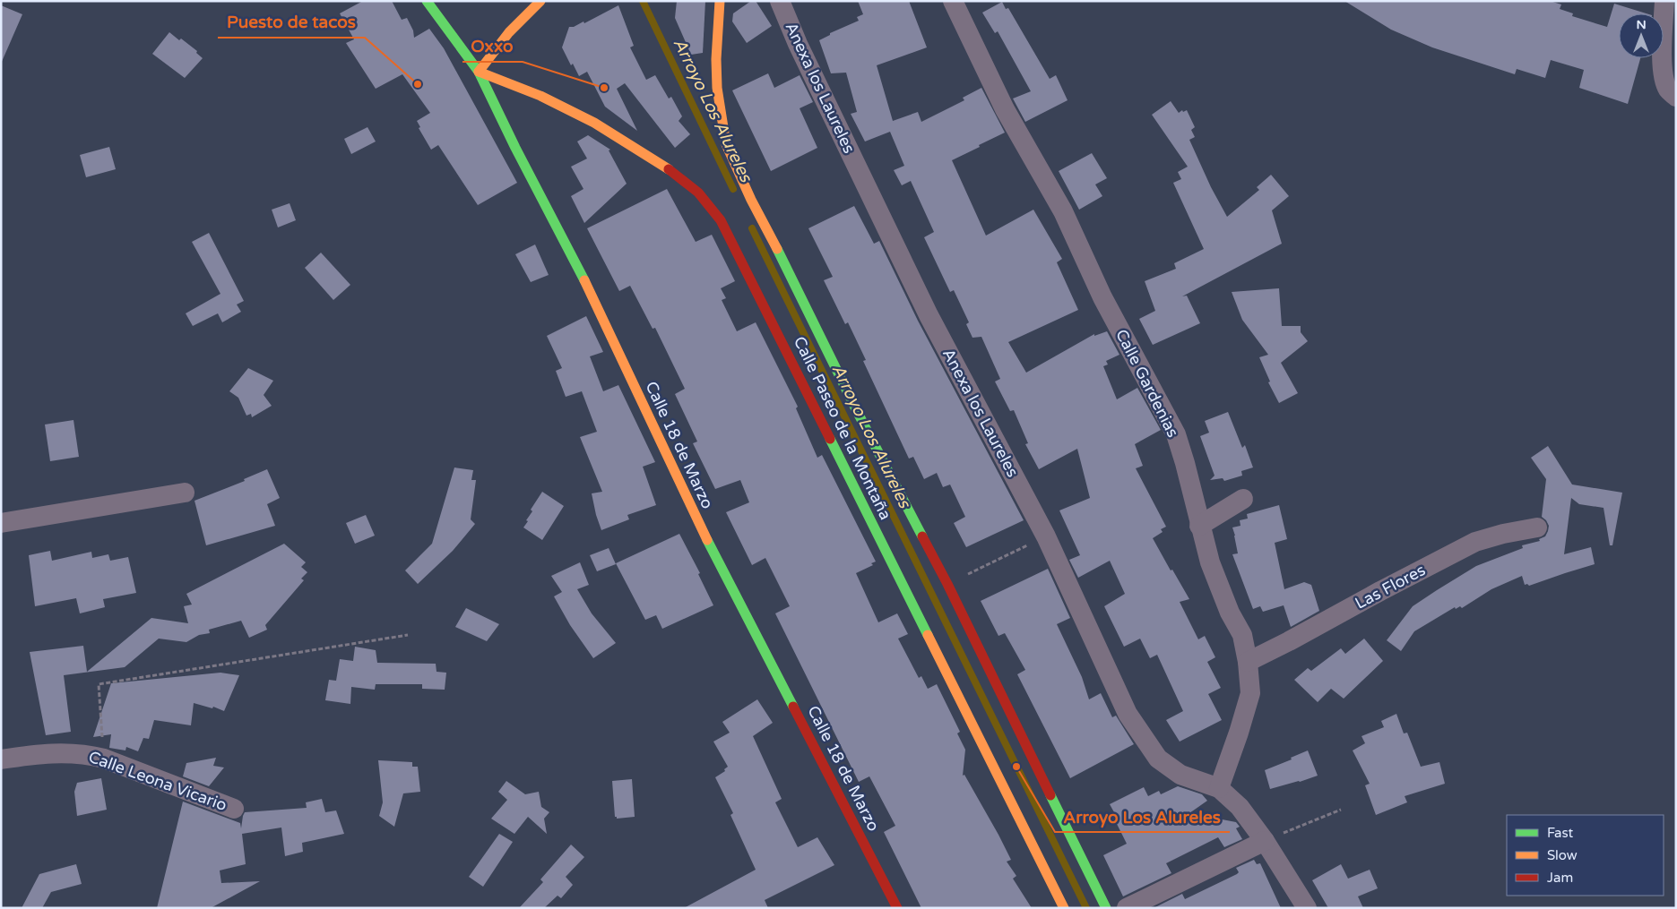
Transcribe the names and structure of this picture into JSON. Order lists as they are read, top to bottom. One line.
{"streets":{"main road":["Calle Paseo de la Montaña","Calle 18 de Marzo"],"street":["Anexa los Laureles","Calle Gardenias","Las Flores","Calle Leona Vicario"]},"crossings":[["Anexa los Laureles","Calle Gardenias"],["Calle Gardenias","Las Flores"],["Calle Paseo de la Montaña","Calle 18 de Marzo"]],"water":["Arroyo Los Alureles"],"places":["Puesto de tacos","Oxxo","Arroyo Los Alureles"],"legend":["Fast","Slow","Jam"],"north":"top"}
